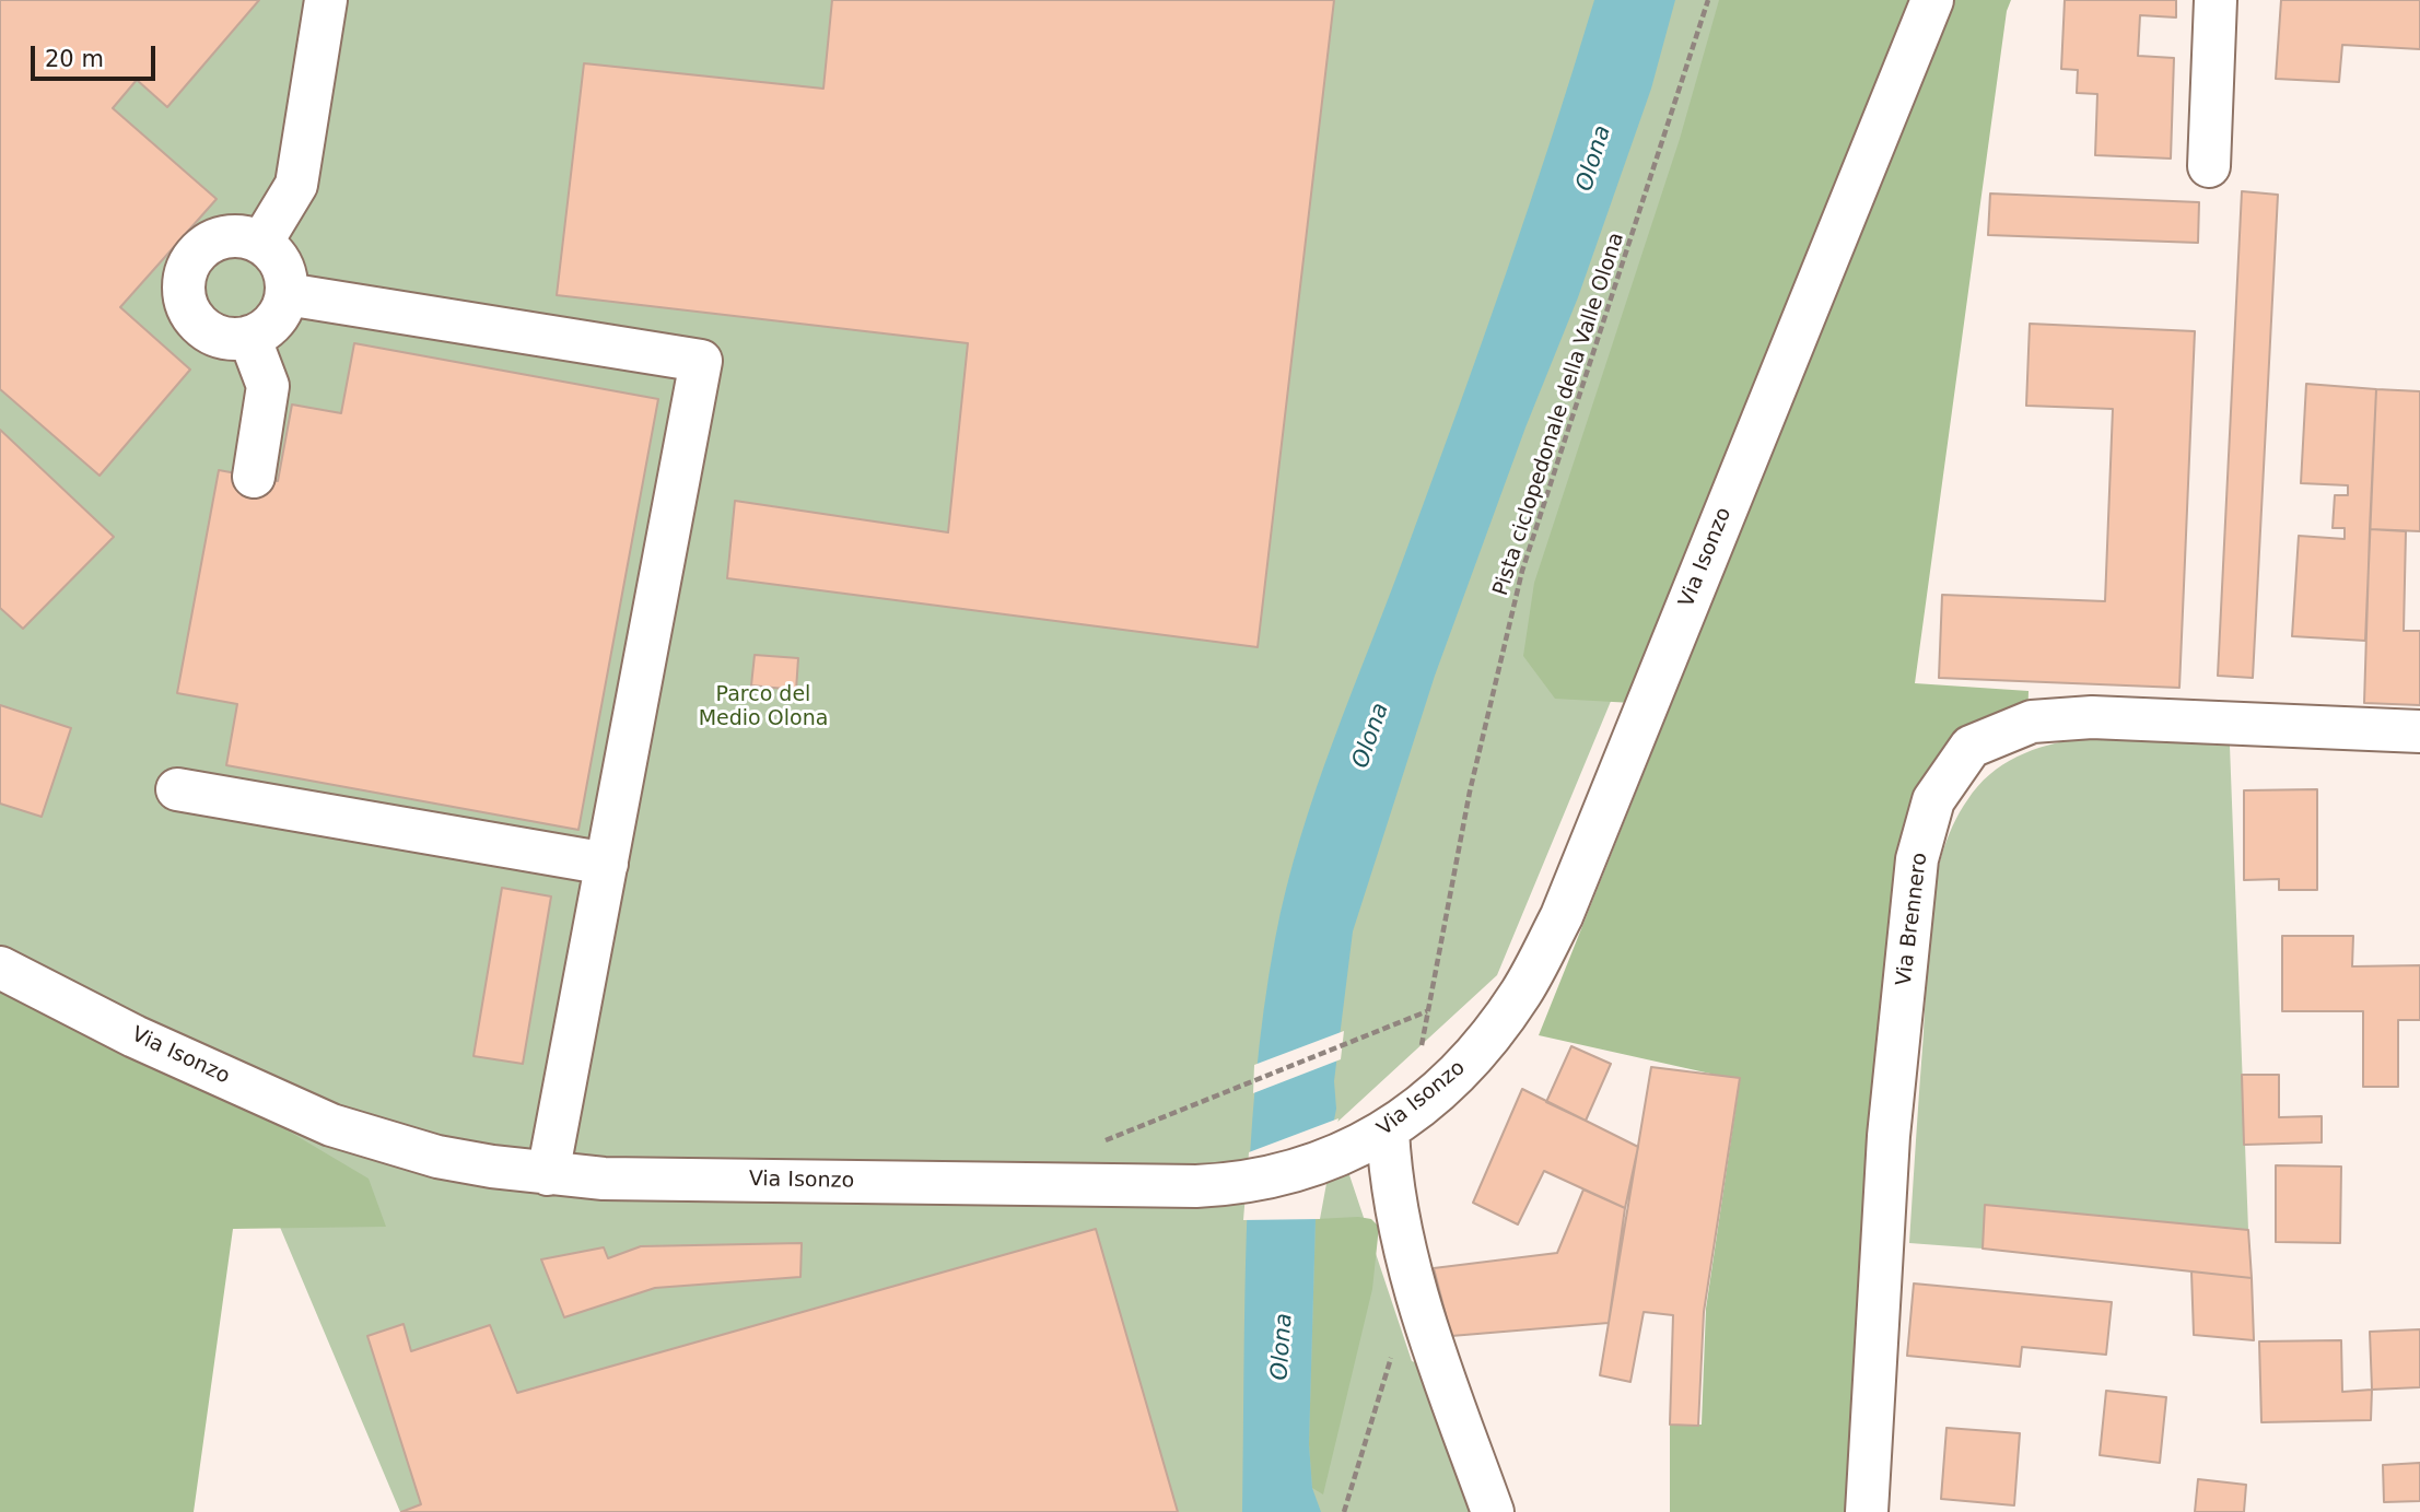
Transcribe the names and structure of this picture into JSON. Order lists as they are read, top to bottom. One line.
{"streets":{"street":["Via Isonzo","Via Brennero"],"path":["Pista ciclopedonale della Valle Olona"]},"crossings":[["Pista ciclopedonale della Valle Olona","Via Isonzo"]],"water":["Olona"],"parks":["Parco del Medio Olona"],"scale_bar":"20 m"}
